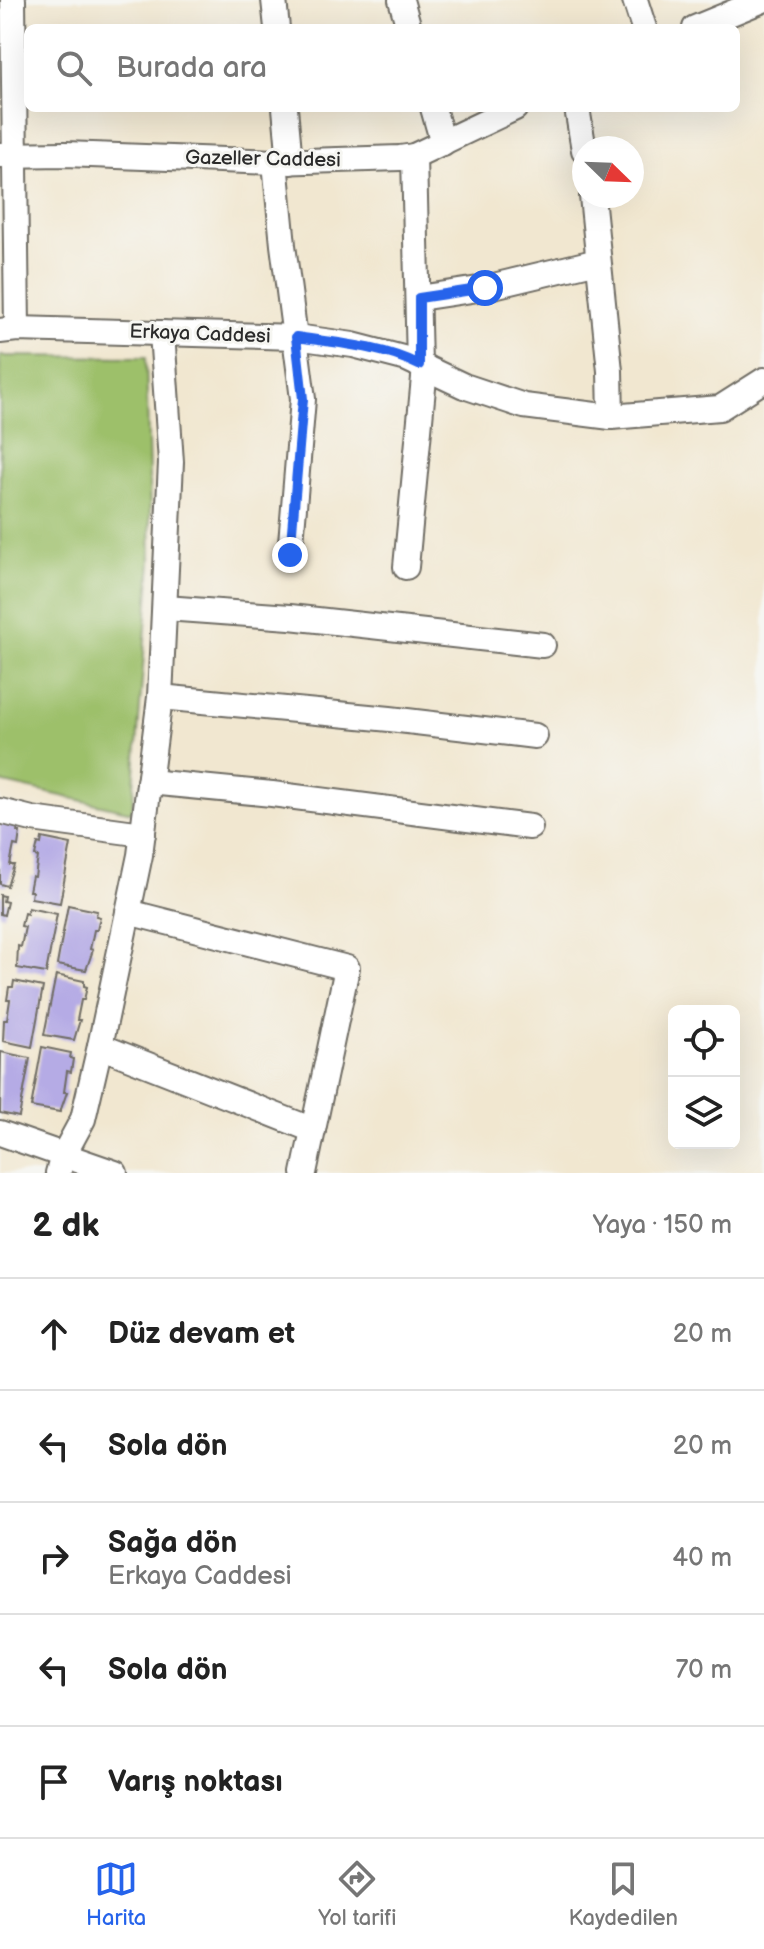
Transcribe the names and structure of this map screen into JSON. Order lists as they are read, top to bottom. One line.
{"streets":{"street":["Gazeller Caddesi","Erkaya Caddesi"]},"north":"bottom right","page":{"search":"Burada ara","heading":["2 dk","Yaya · 150 m"],"list":[["Düz devam et","20 m"],["Sola dön","20 m"],["Sağa dön","Erkaya Caddesi","40 m"],["Sola dön","70 m"],"Varış noktası"],"nav":["Harita","Yol tarifi","Kaydedilen"]}}
